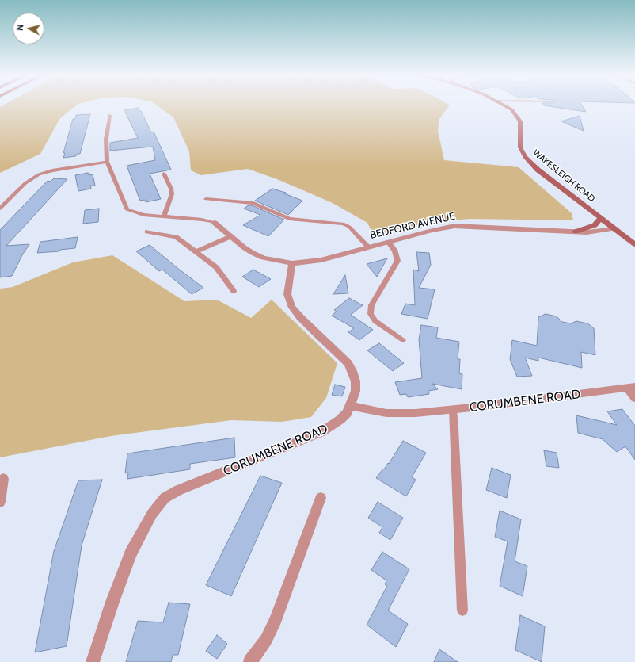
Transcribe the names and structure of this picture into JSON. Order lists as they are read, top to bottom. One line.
{"streets":{"main road":["WAKESLEIGH ROAD"],"street":["BEDFORD AVENUE","CORUMBENE ROAD"]},"crossings":[["WAKESLEIGH ROAD","BEDFORD AVENUE"]],"north":"left"}
